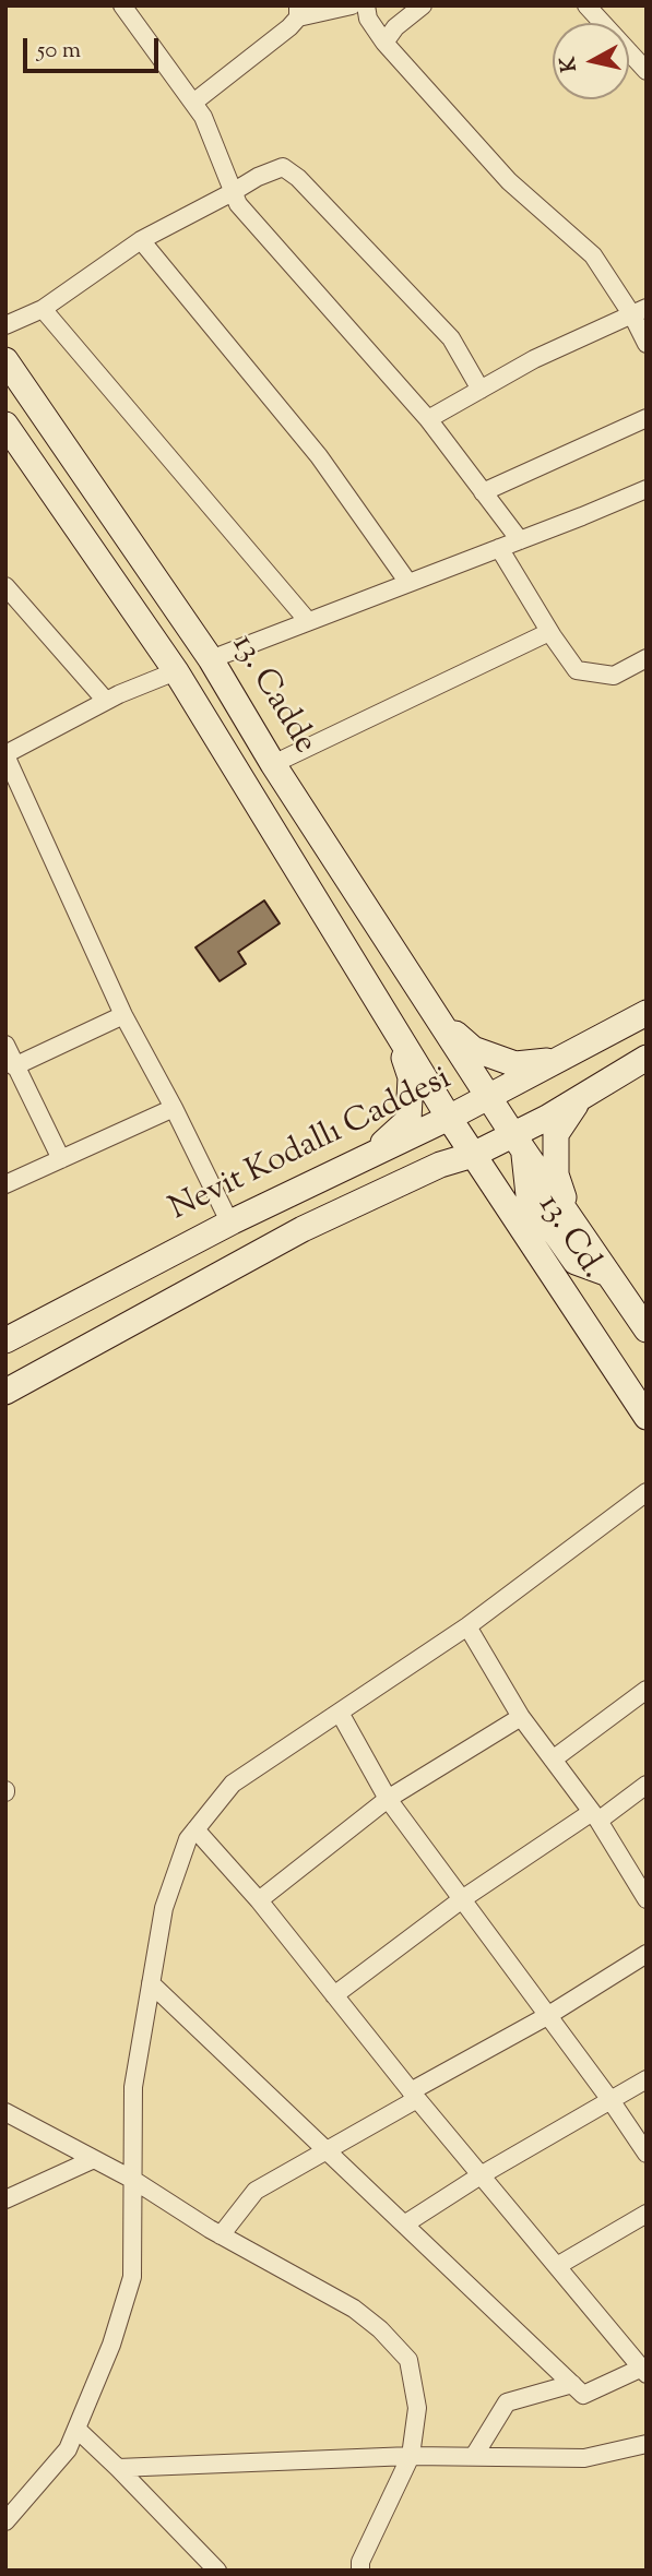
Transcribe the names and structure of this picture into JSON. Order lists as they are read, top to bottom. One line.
{"streets":{"main road":["13. Cadde","Nevit Kodallı Caddesi","13. Cd."]},"crossings":[["13. Cadde","13. Cd."],["Nevit Kodallı Caddesi","13. Cd."]],"scale_bar":"50 m","north":"left"}
